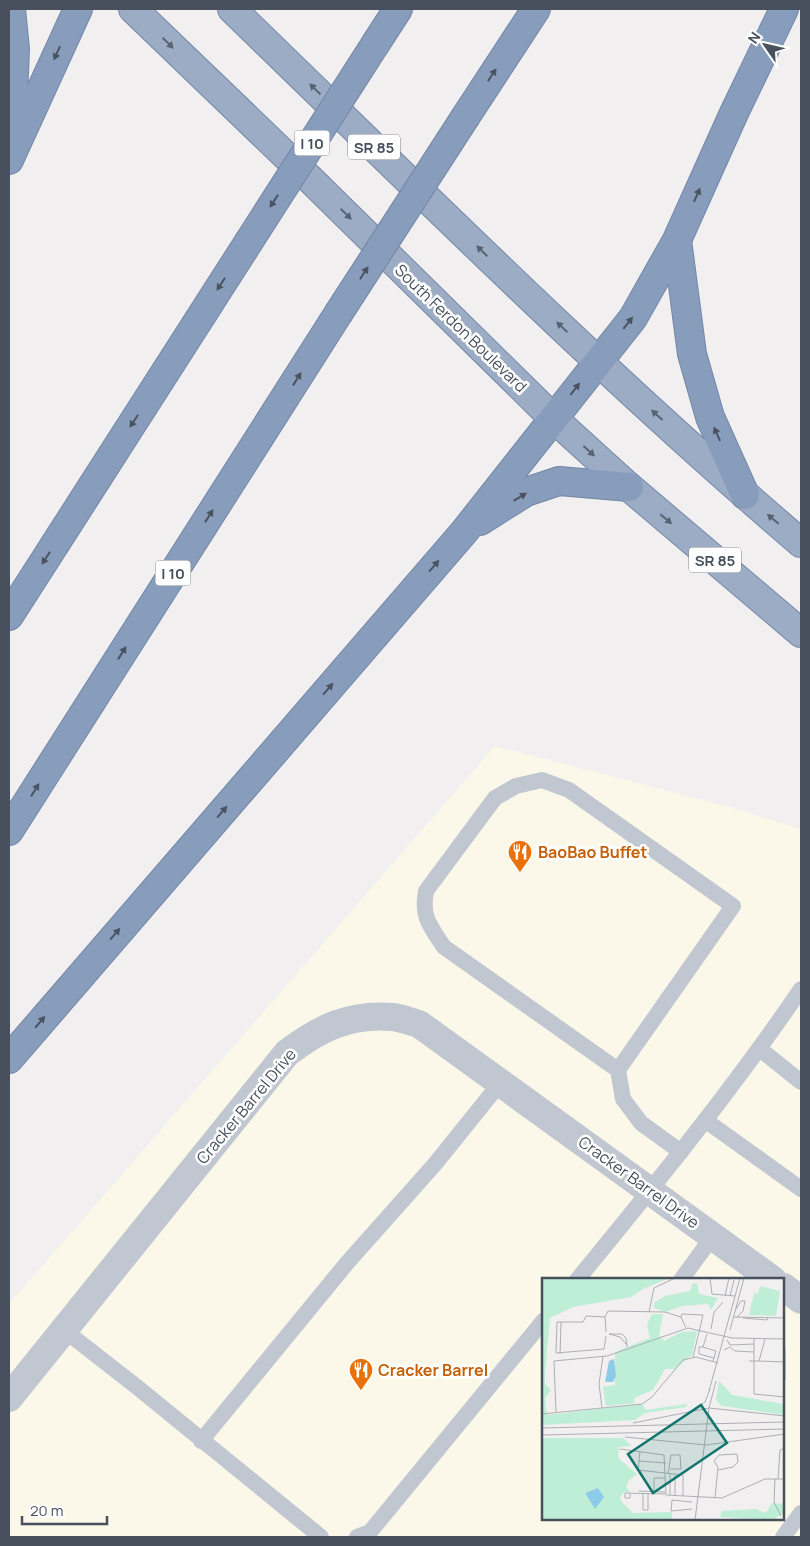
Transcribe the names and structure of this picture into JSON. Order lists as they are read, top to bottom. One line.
{"streets":{"highway":["I 10","SR 85","South Ferdon Boulevard"],"street":["Cracker Barrel Drive"]},"places":{"restaurant":["BaoBao Buffet","Cracker Barrel"]},"scale_bar":"20 m","north":"top left"}
